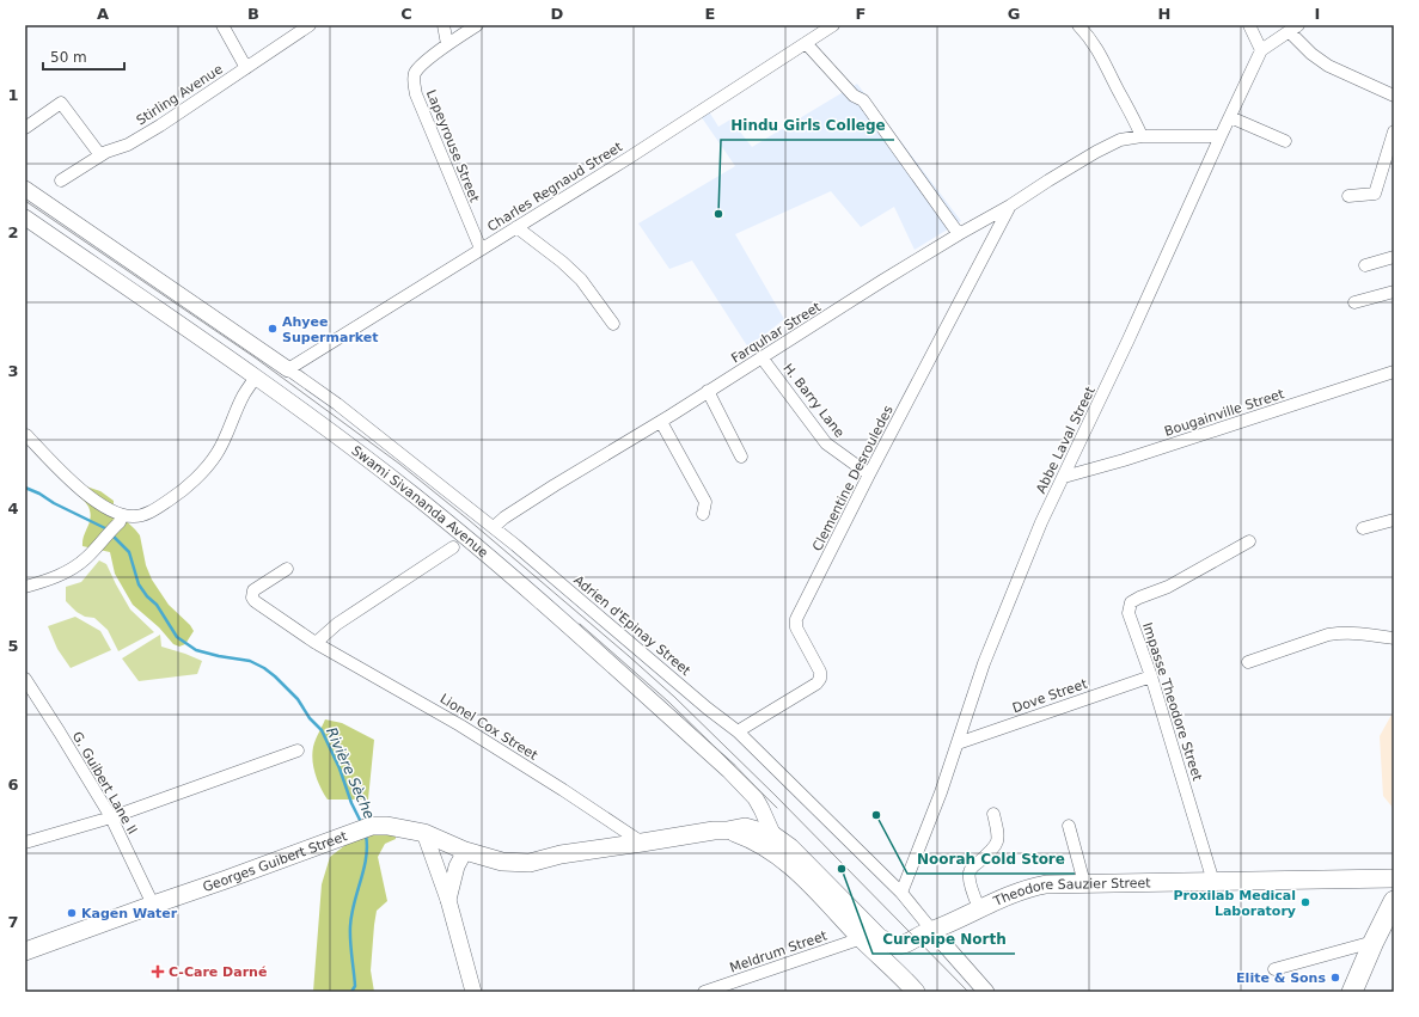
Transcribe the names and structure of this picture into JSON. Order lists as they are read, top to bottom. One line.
{"streets":{"main road":["Georges Guibert Street","Theodore Sauzier Street"],"street":["Stirling Avenue","Lapeyrouse Street","Charles Regnaud Street","Farquhar Street","H. Barry Lane","Bougainville Street","Abbe Laval Street","Clementine Desrouledes","Swami Sivananda Avenue","Adrien d'Epinay Street","Dove Street","Impasse Theodore Street","Lionel Cox Street","G. Guibert Lane II","Meldrum Street"]},"crossings":[["Lapeyrouse Street","Charles Regnaud Street"],["Charles Regnaud Street","Adrien d'Epinay Street"],["Farquhar Street","H. Barry Lane"],["Farquhar Street","Abbe Laval Street"],["Farquhar Street","Clementine Desrouledes"],["Farquhar Street","Adrien d'Epinay Street"],["H. Barry Lane","Clementine Desrouledes"],["Bougainville Street","Abbe Laval Street"],["Abbe Laval Street","Adrien d'Epinay Street"],["Abbe Laval Street","Dove Street"],["Clementine Desrouledes","Adrien d'Epinay Street"],["Swami Sivananda Avenue","Georges Guibert Street"],["Adrien d'Epinay Street","Theodore Sauzier Street"],["Dove Street","Impasse Theodore Street"],["Impasse Theodore Street","Theodore Sauzier Street"],["Lionel Cox Street","Georges Guibert Street"],["G. Guibert Lane II","Georges Guibert Street"],["Georges Guibert Street","Theodore Sauzier Street"],["Georges Guibert Street","Meldrum Street"],["Theodore Sauzier Street","Meldrum Street"]],"water":["Rivière Sèche"],"places":{"other":["Hindu Girls College","Ahyee Supermarket","Noorah Cold Store","Curepipe North","Proxilab Medical Laboratory","Kagen Water","Elite & Sons"],"health":["C-Care Darné"]},"scale_bar":"50 m","grid":{"columns":["A","B","C","D","E","F","G","H","I"],"rows":["1","2","3","4","5","6","7"]}}
